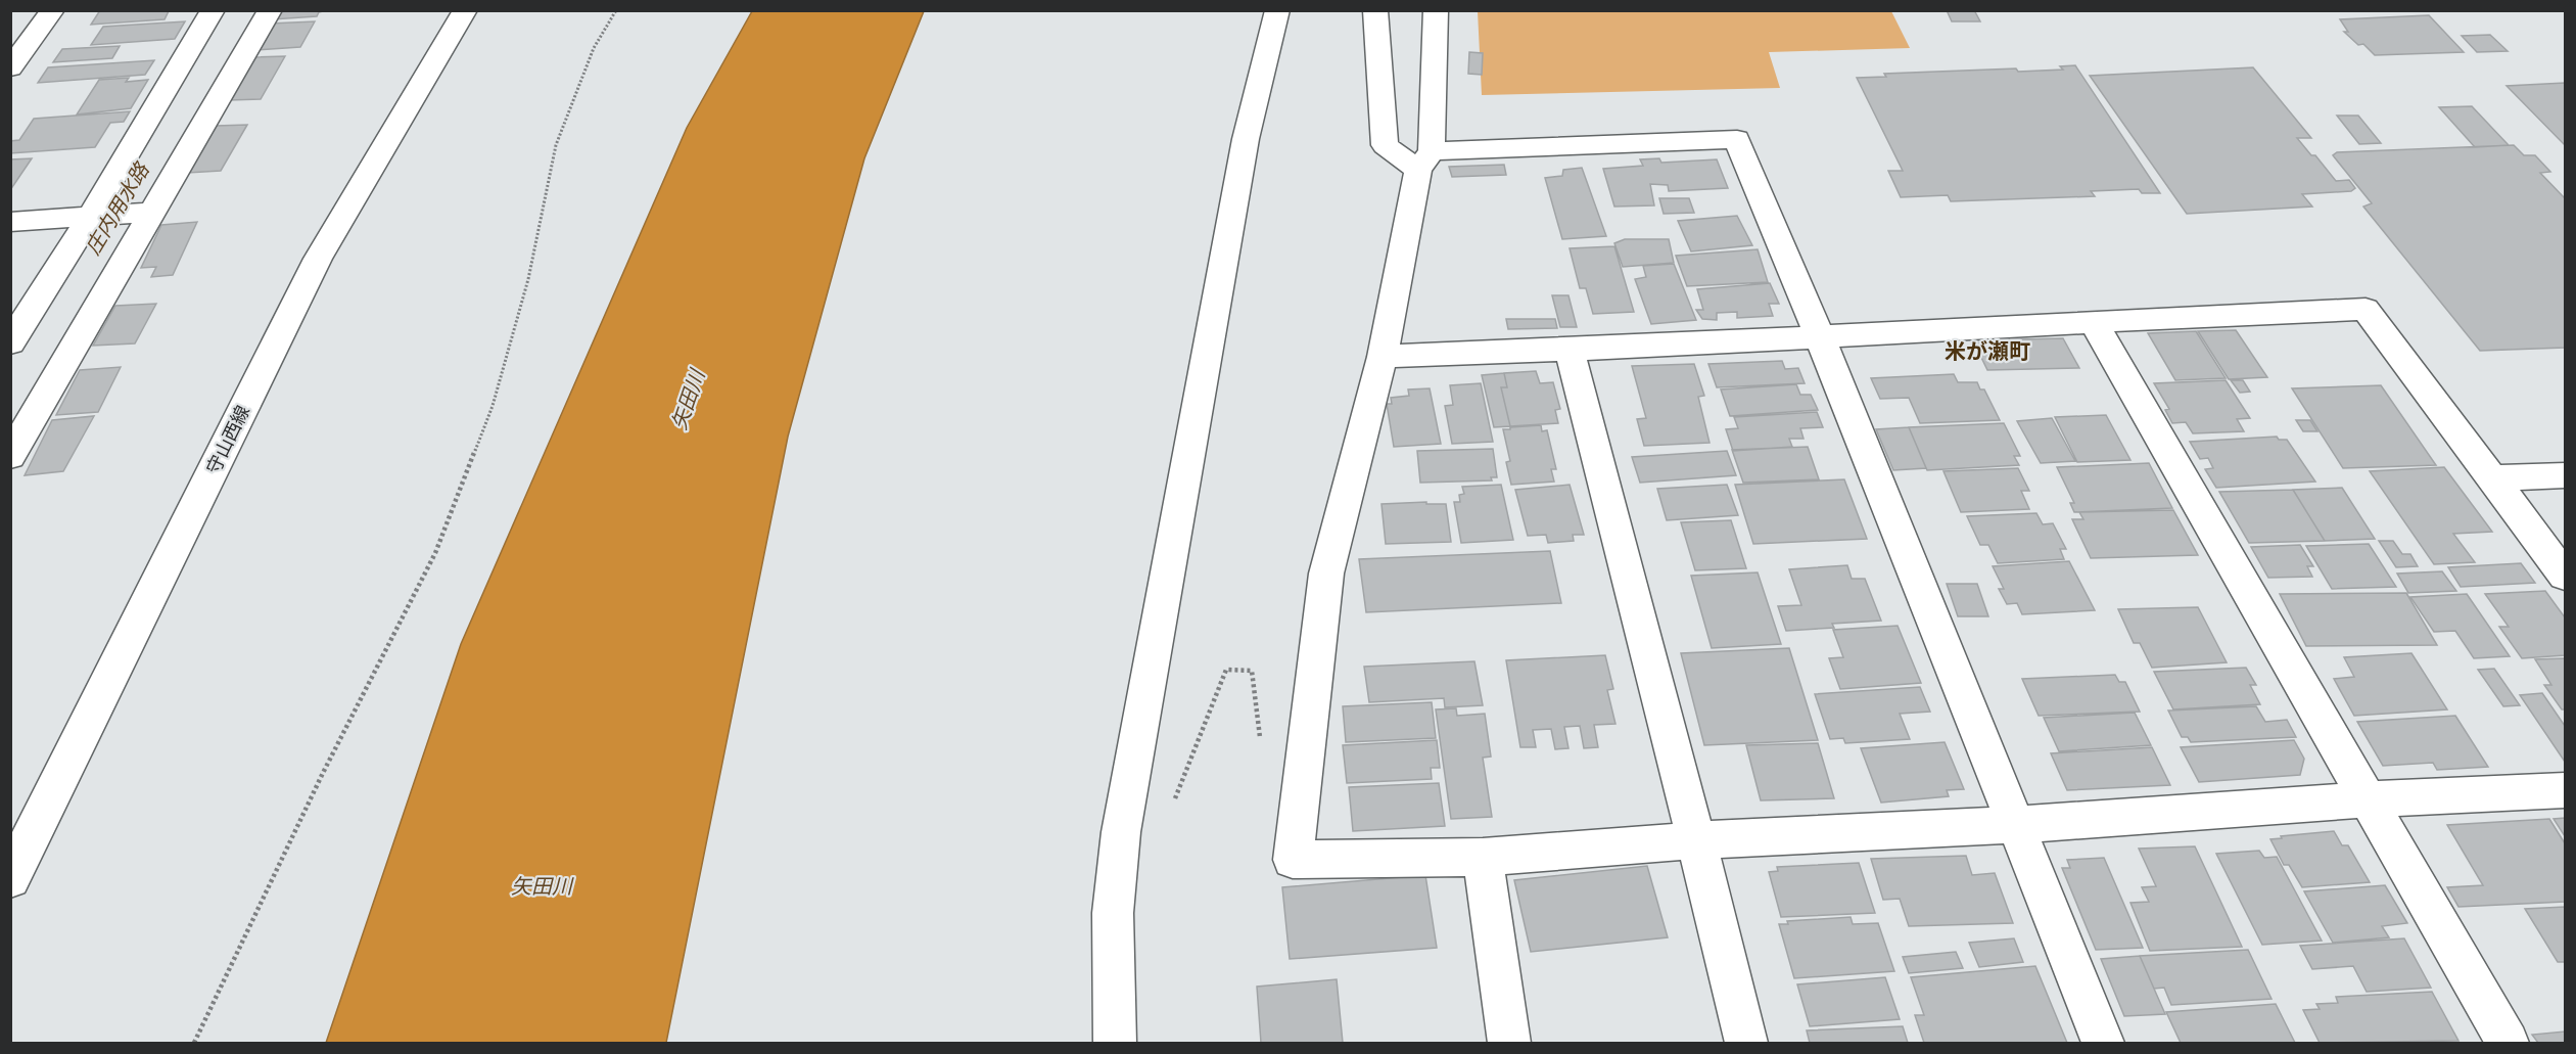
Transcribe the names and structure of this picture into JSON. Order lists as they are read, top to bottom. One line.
{"streets":{"street":["守山西線"]},"districts":["米が瀬町"],"water":["庄内用水路","矢田川"]}
